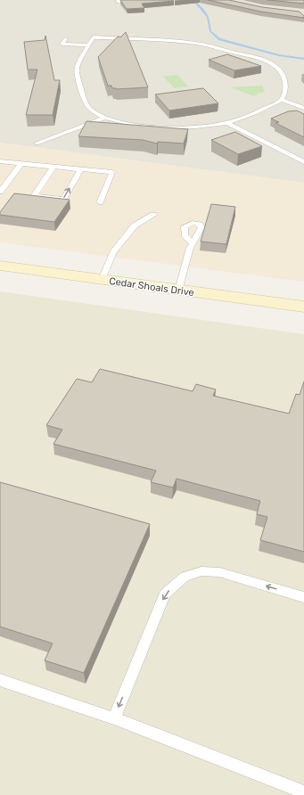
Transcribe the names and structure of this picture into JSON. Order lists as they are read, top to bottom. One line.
{"streets":{"street":["Cedar Shoals Drive"]}}
